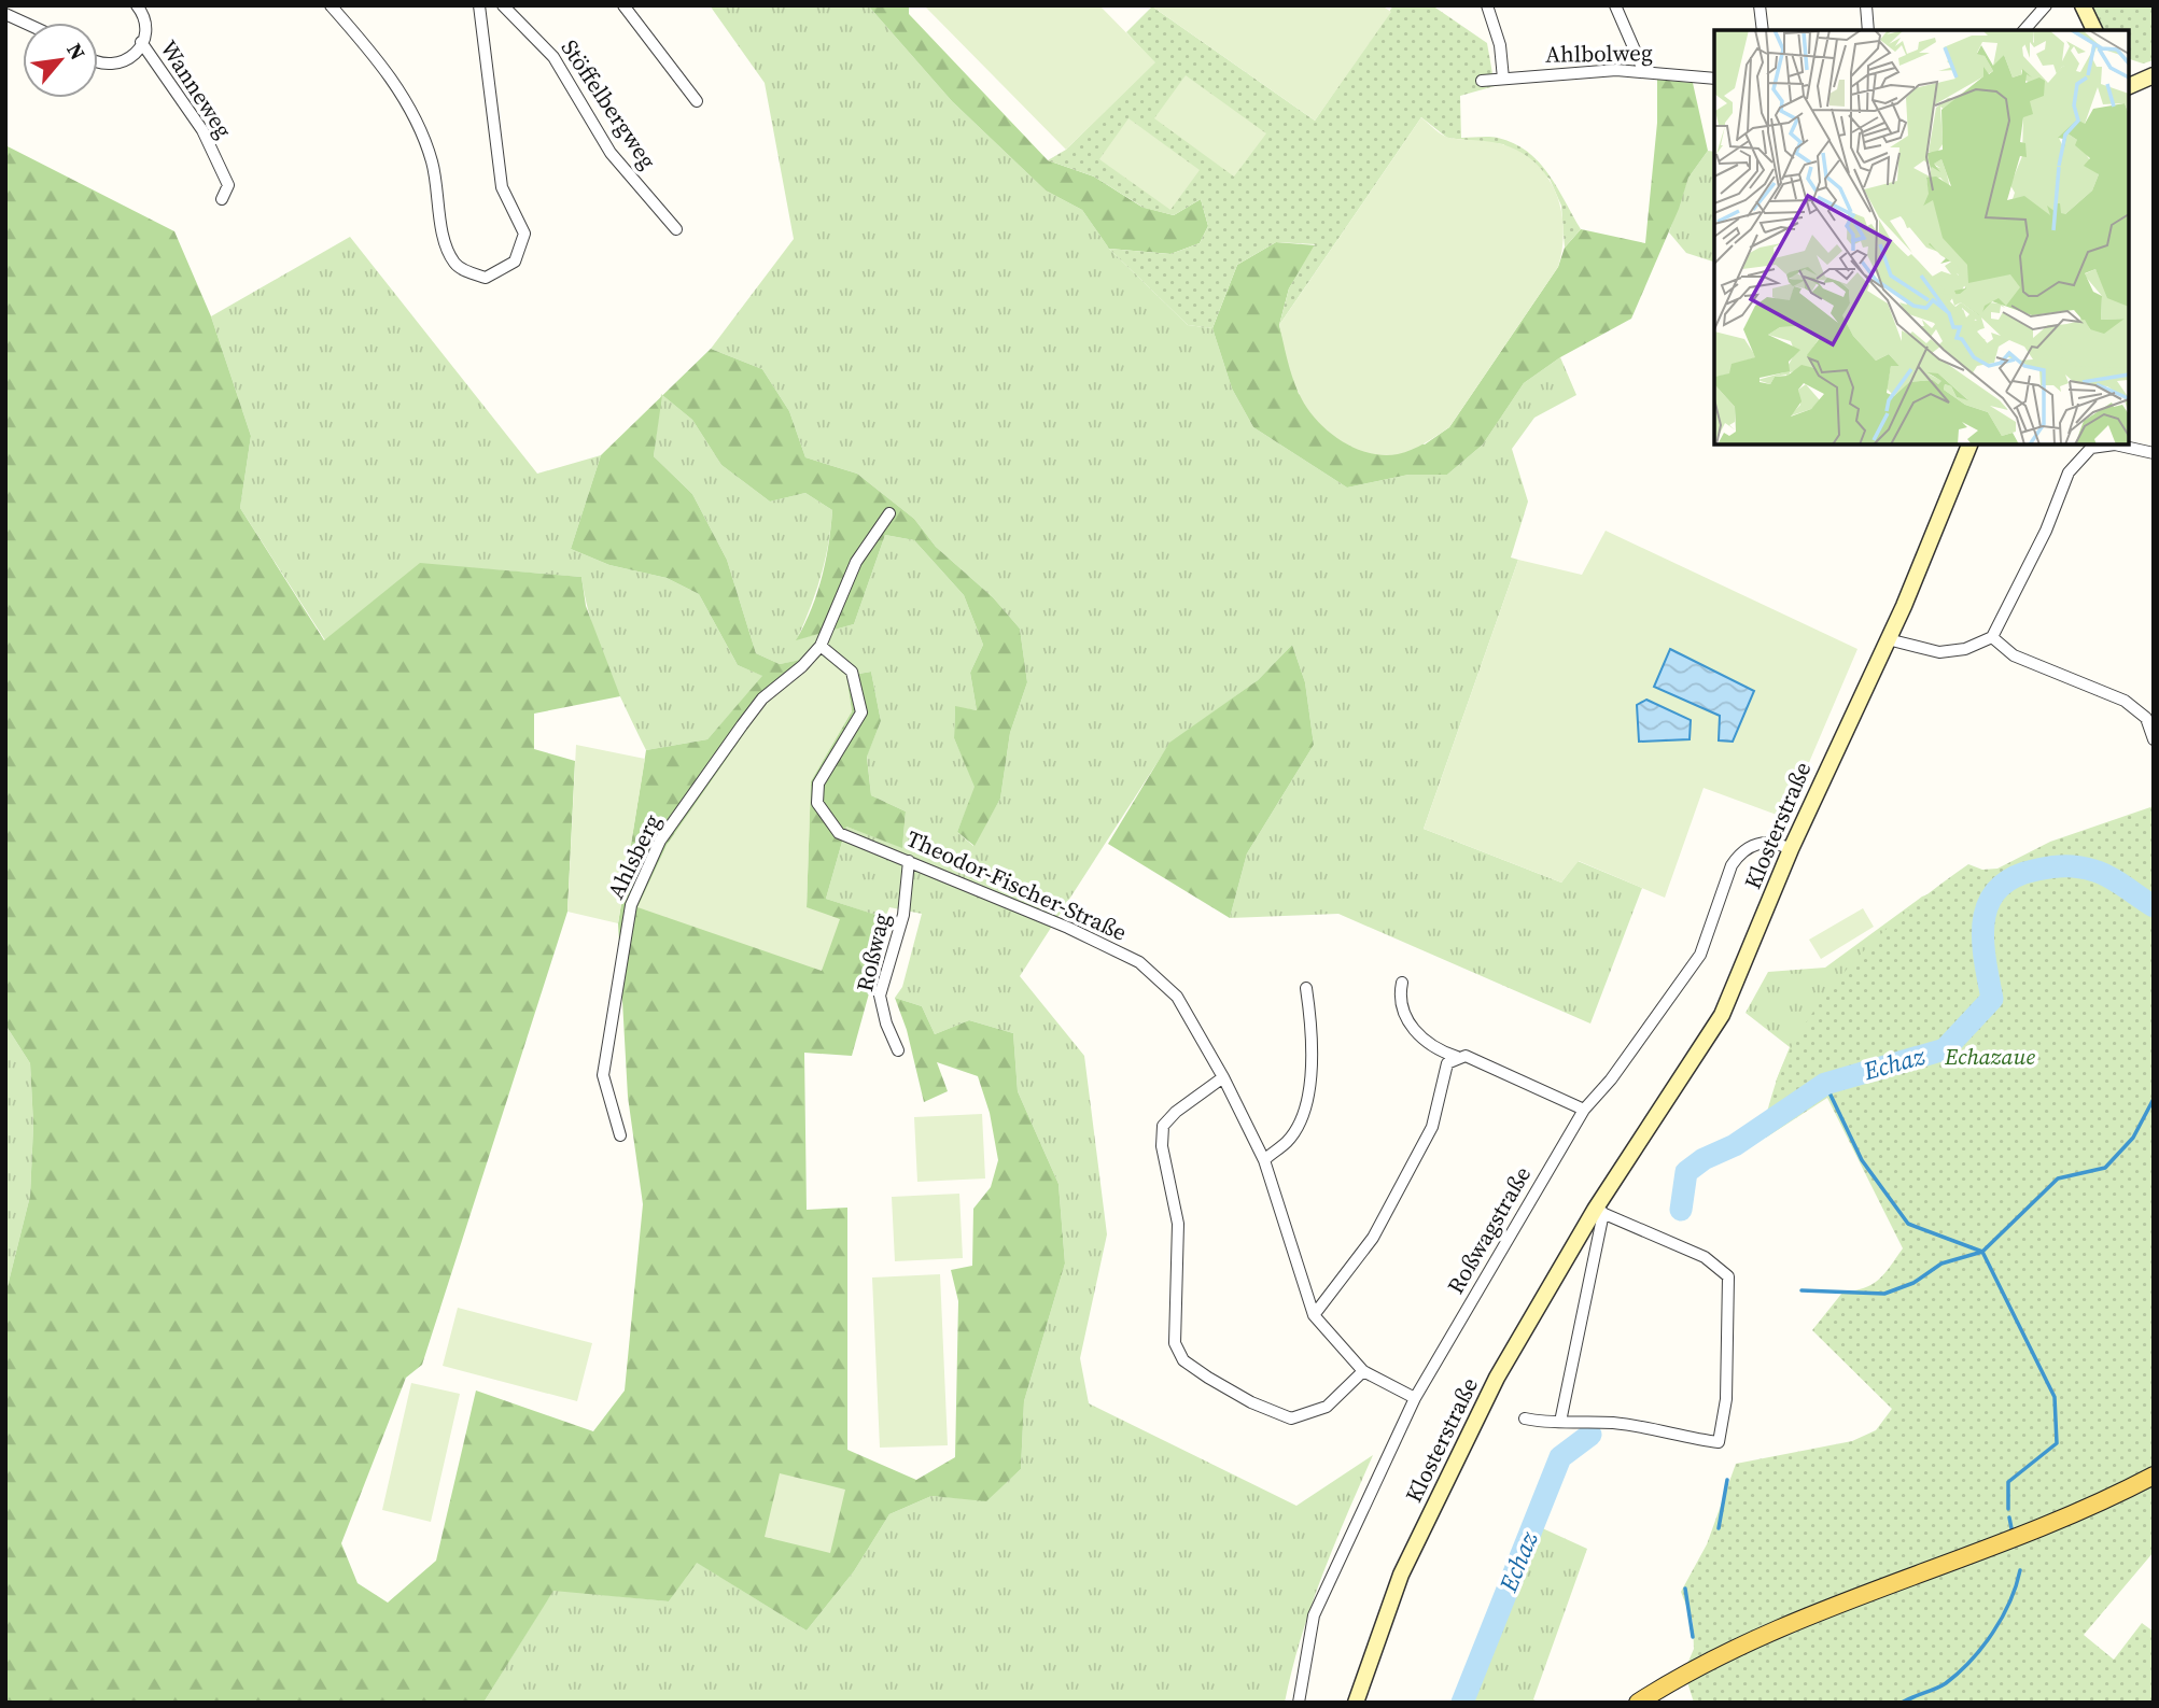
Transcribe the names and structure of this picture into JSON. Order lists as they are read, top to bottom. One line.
{"streets":{"main road":["Klosterstraße"],"street":["Ahlbolweg","Wanneweg","Stöffelbergweg","Ahlsberg","Theodor-Fischer-Straße","Roßwag","Roßwagstraße"]},"crossings":[["Klosterstraße","Roßwagstraße"],["Ahlsberg","Theodor-Fischer-Straße"],["Theodor-Fischer-Straße","Roßwag"],["Theodor-Fischer-Straße","Roßwagstraße"]],"water":["Echaz"],"parks":["Echazaue"],"north":"top right"}
